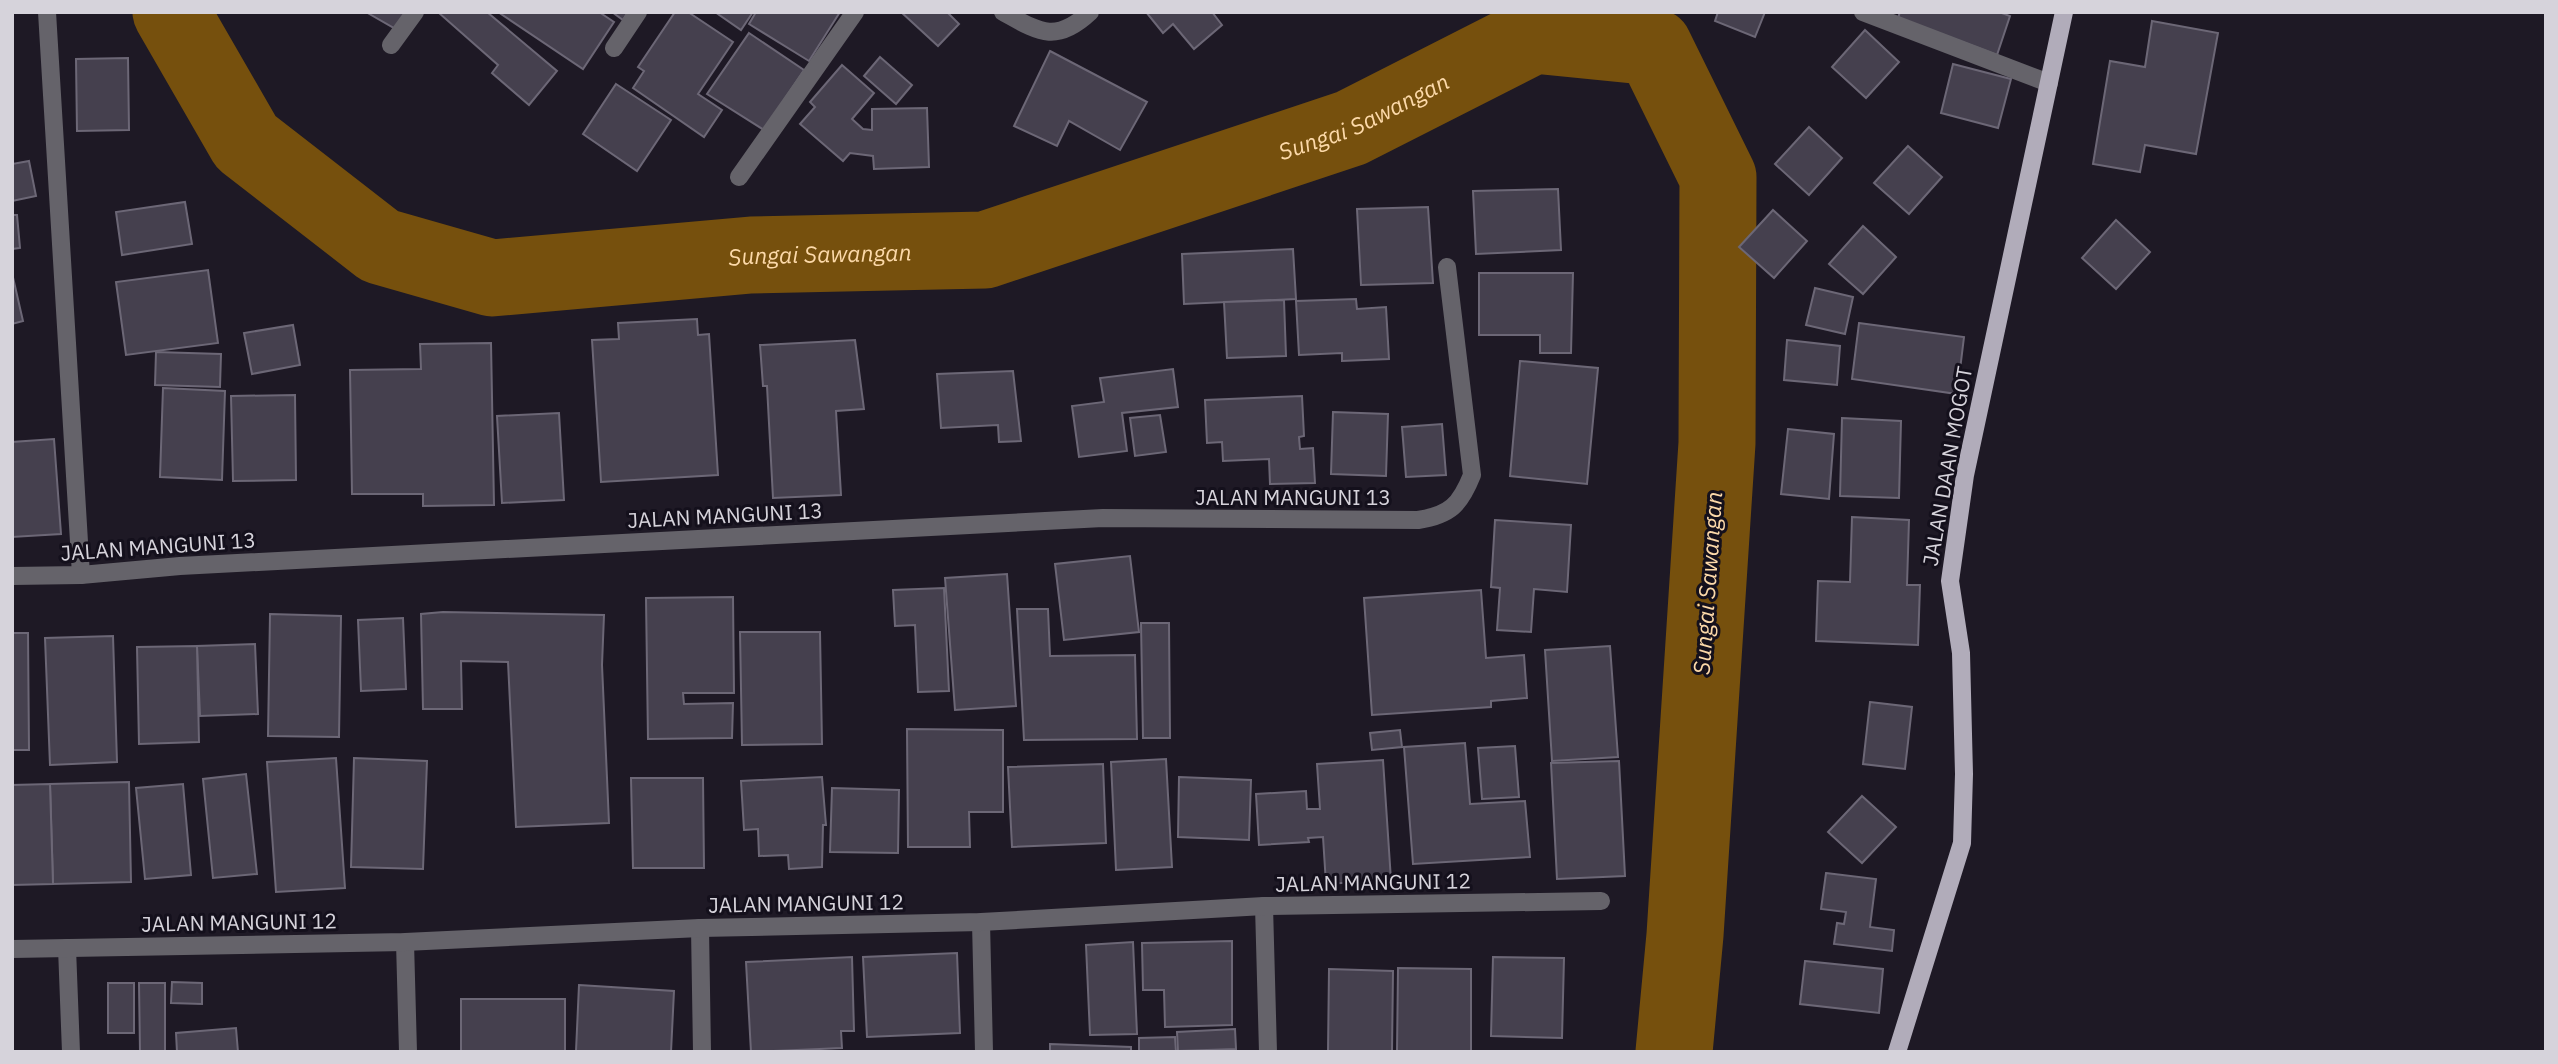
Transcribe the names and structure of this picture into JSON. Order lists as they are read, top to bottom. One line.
{"streets":{"main road":["JALAN DAAN MOGOT"],"street":["JALAN MANGUNI 13","JALAN MANGUNI 12"]},"water":["Sungai Sawangan"]}
